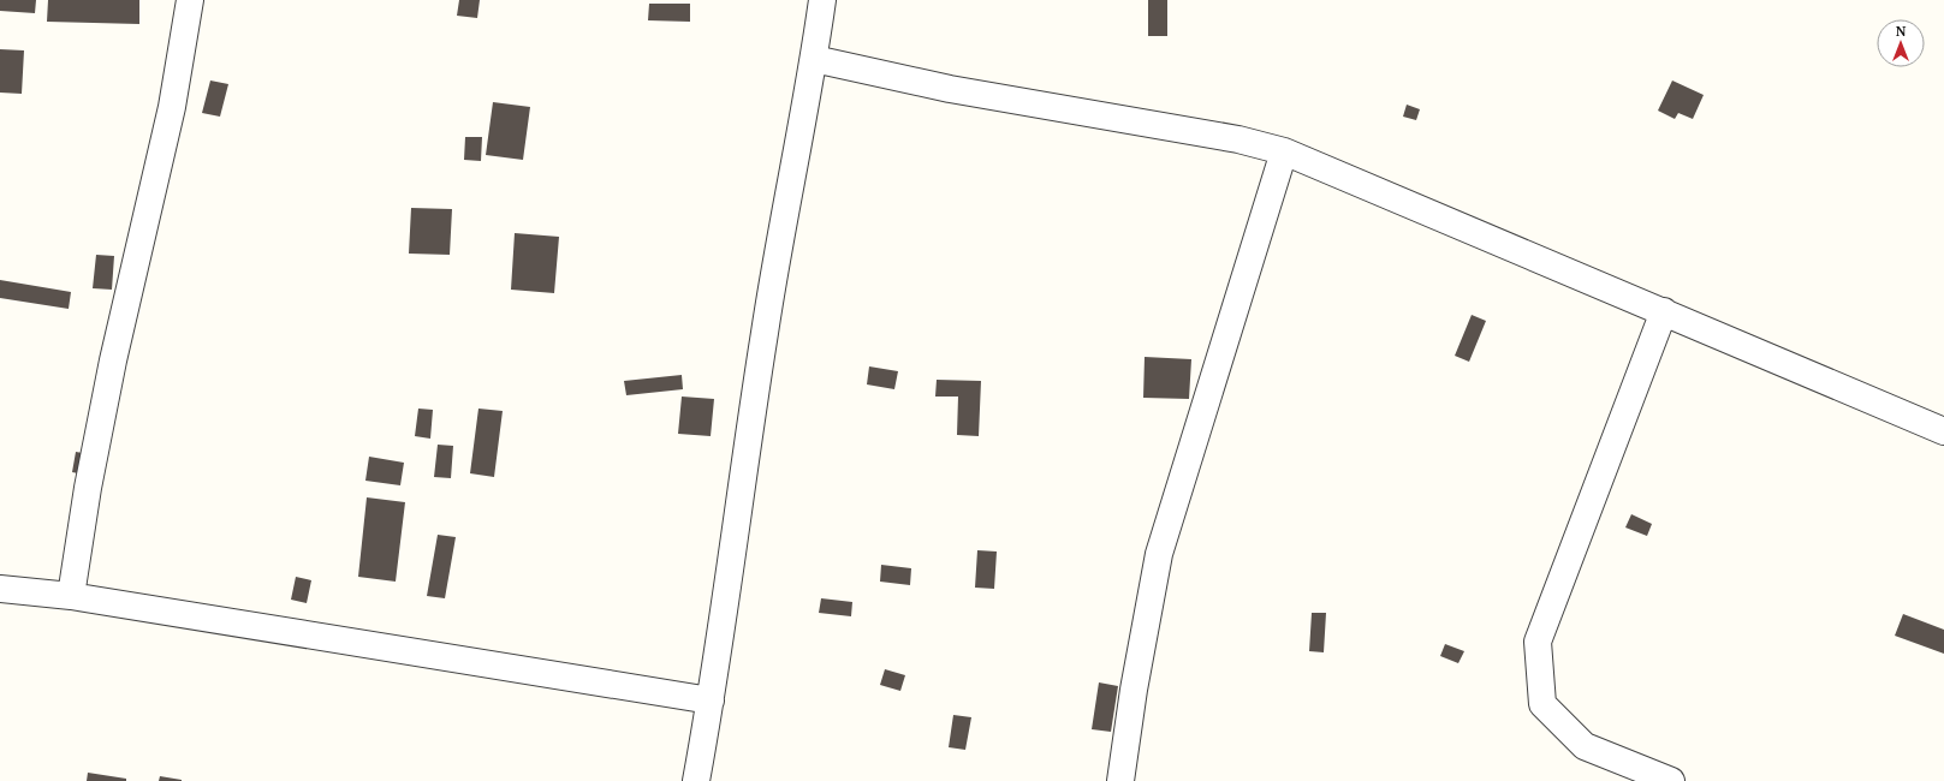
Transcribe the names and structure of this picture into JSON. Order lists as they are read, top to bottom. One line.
{"north":"top"}
